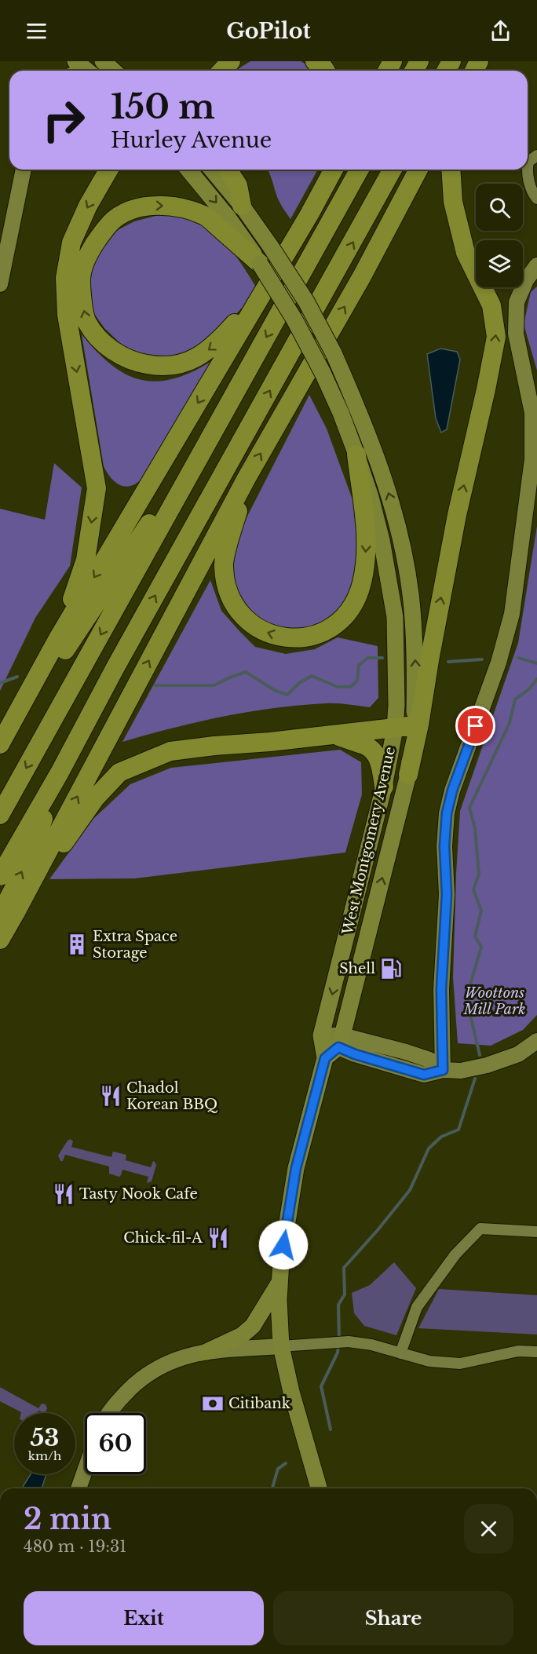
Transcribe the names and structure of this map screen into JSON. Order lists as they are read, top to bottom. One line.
{"streets":{"main road":["West Montgomery Avenue"]},"parks":["Woottons Mill Park"],"places":{"building":["Extra Space Storage"],"fuel station":["Shell"],"restaurant":["Chadol Korean BBQ","Tasty Nook Cafe","Chick-fil-A"],"bank":["Citibank"]},"page":{"header":"GoPilot","turn":["150 m","Hurley Avenue"],"speed":"53 km/h","limit":"60","heading":["2 min","480 m · 19:31"],"buttons":["Exit","Share"]}}
